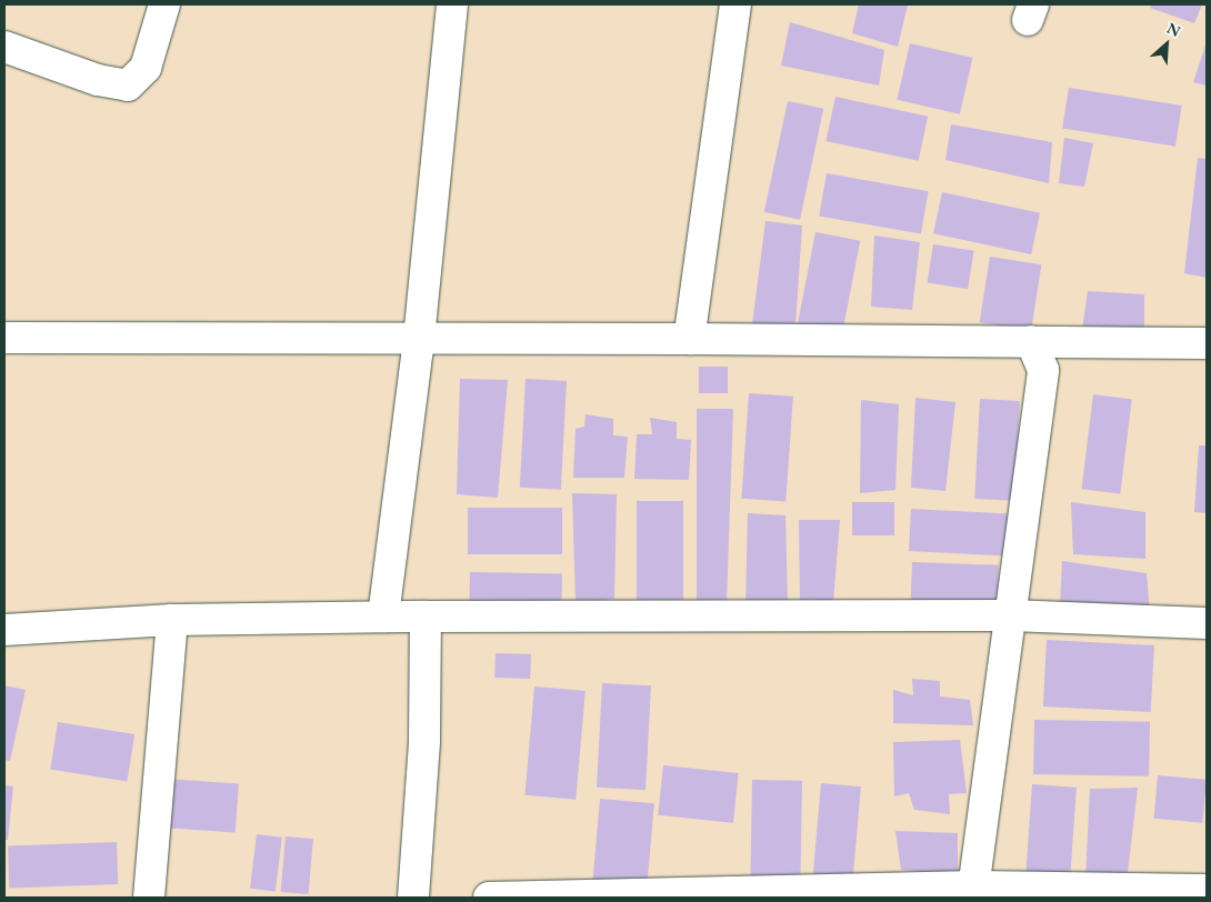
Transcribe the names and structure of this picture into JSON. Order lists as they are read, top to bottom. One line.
{"north":"top right"}
